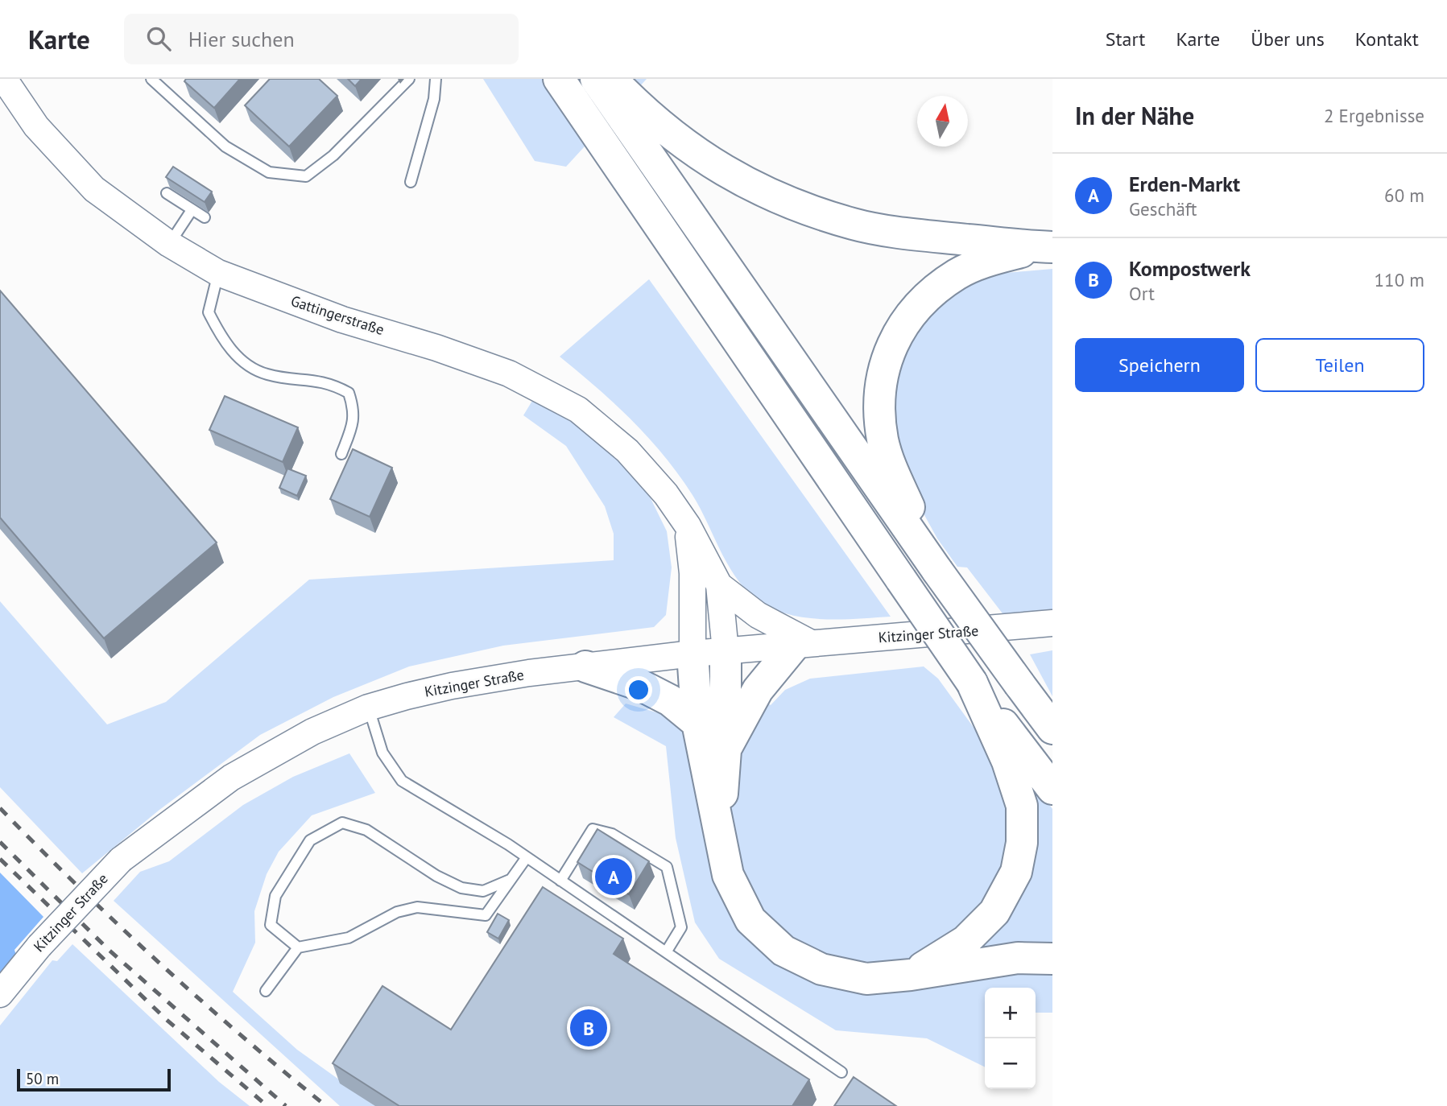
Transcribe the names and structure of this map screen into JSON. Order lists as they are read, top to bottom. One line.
{"streets":{"street":["Gattingerstraße","Kitzinger Straße"]},"crossings":[["Gattingerstraße","Kitzinger Straße"]],"scale_bar":"50 m","north":"top","page":{"header":"Karte","search":"Hier suchen","nav":["Start","Karte","Über uns","Kontakt"],"heading":["In der Nähe","2 Ergebnisse"],"list":[{"mark":"A","name":"Erden-Markt","note":"Geschäft","value":"60 m"},{"mark":"B","name":"Kompostwerk","note":"Ort","value":"110 m"}],"buttons":["Speichern","Teilen"],"pins":["A","B"],"map_buttons":["+","−"],"scale":"50 m"}}
